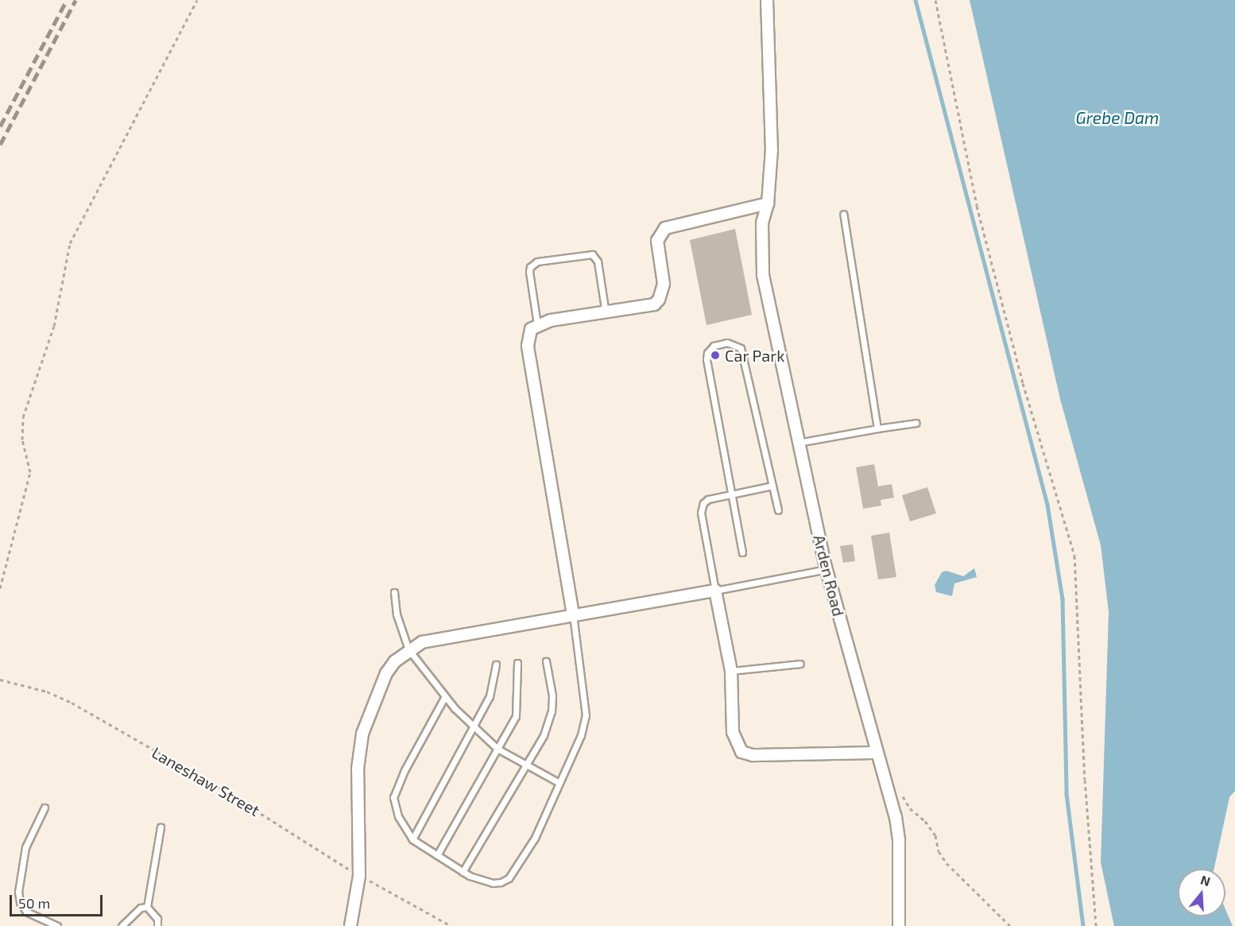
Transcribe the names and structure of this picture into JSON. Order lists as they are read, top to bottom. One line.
{"streets":{"street":["Arden Road"],"path":["Laneshaw Street"]},"water":["Grebe Dam"],"places":["Car Park"],"scale_bar":"50 m","north":"top"}
